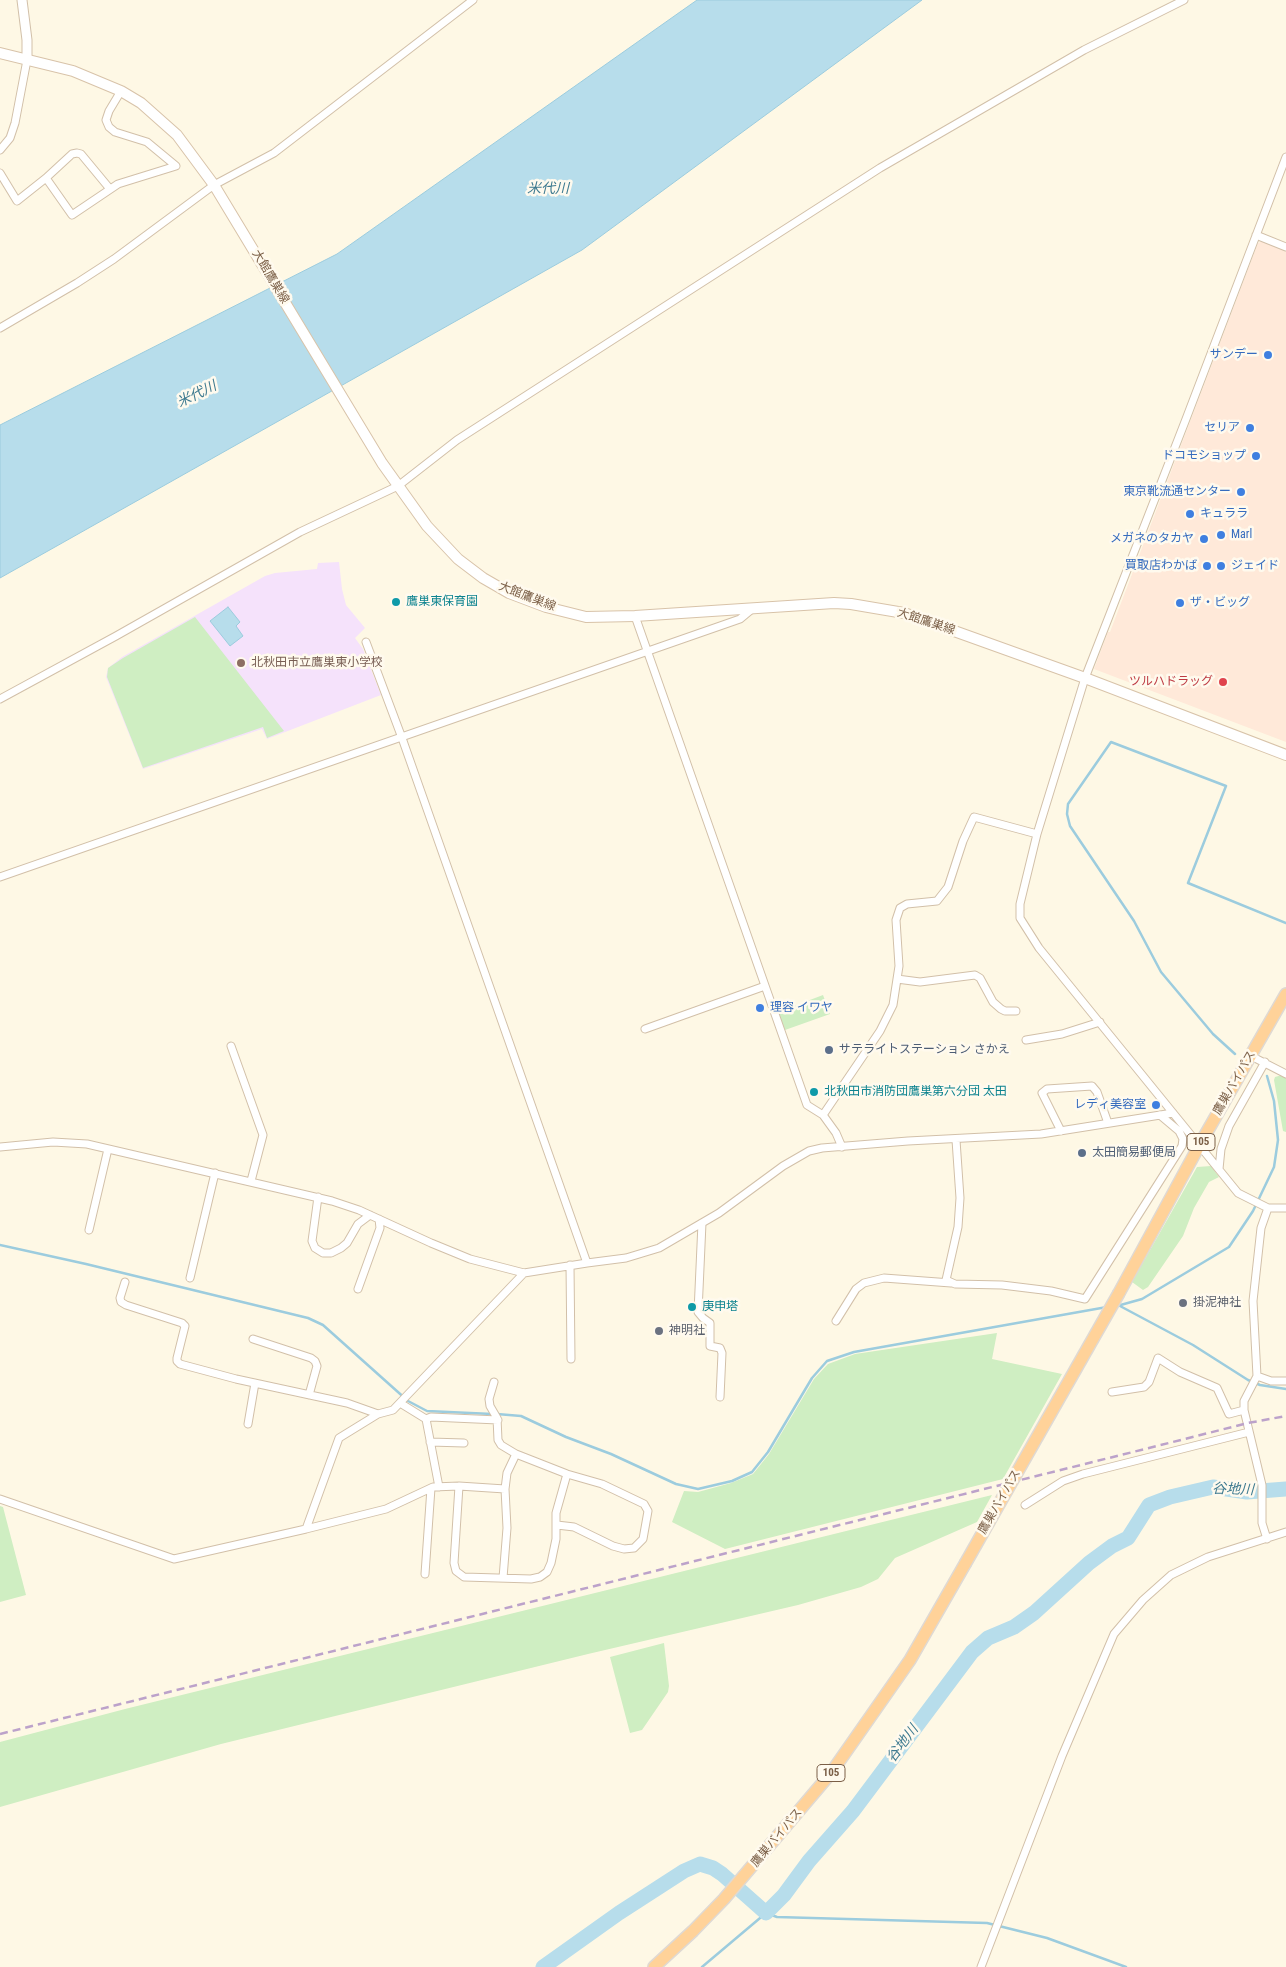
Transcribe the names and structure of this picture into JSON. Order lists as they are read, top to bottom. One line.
{"streets":{"highway":["鷹巣バイパス","105"],"main road":["大館鷹巣線"]},"water":["米代川","谷地川"],"places":["サンデー","セリア","ドコモショップ","東京靴流通センター","キュララ","Marl","メガネのタカヤ","買取店わかば","ジェイド","鷹巣東保育園","ザ・ビッグ","北秋田市立鷹巣東小学校","ツルハドラッグ","理容 イワヤ","サテライトステーション さかえ","北秋田市消防団鷹巣第六分団 太田","レディ美容室","太田簡易郵便局","掛泥神社","庚申塔","神明社"]}
